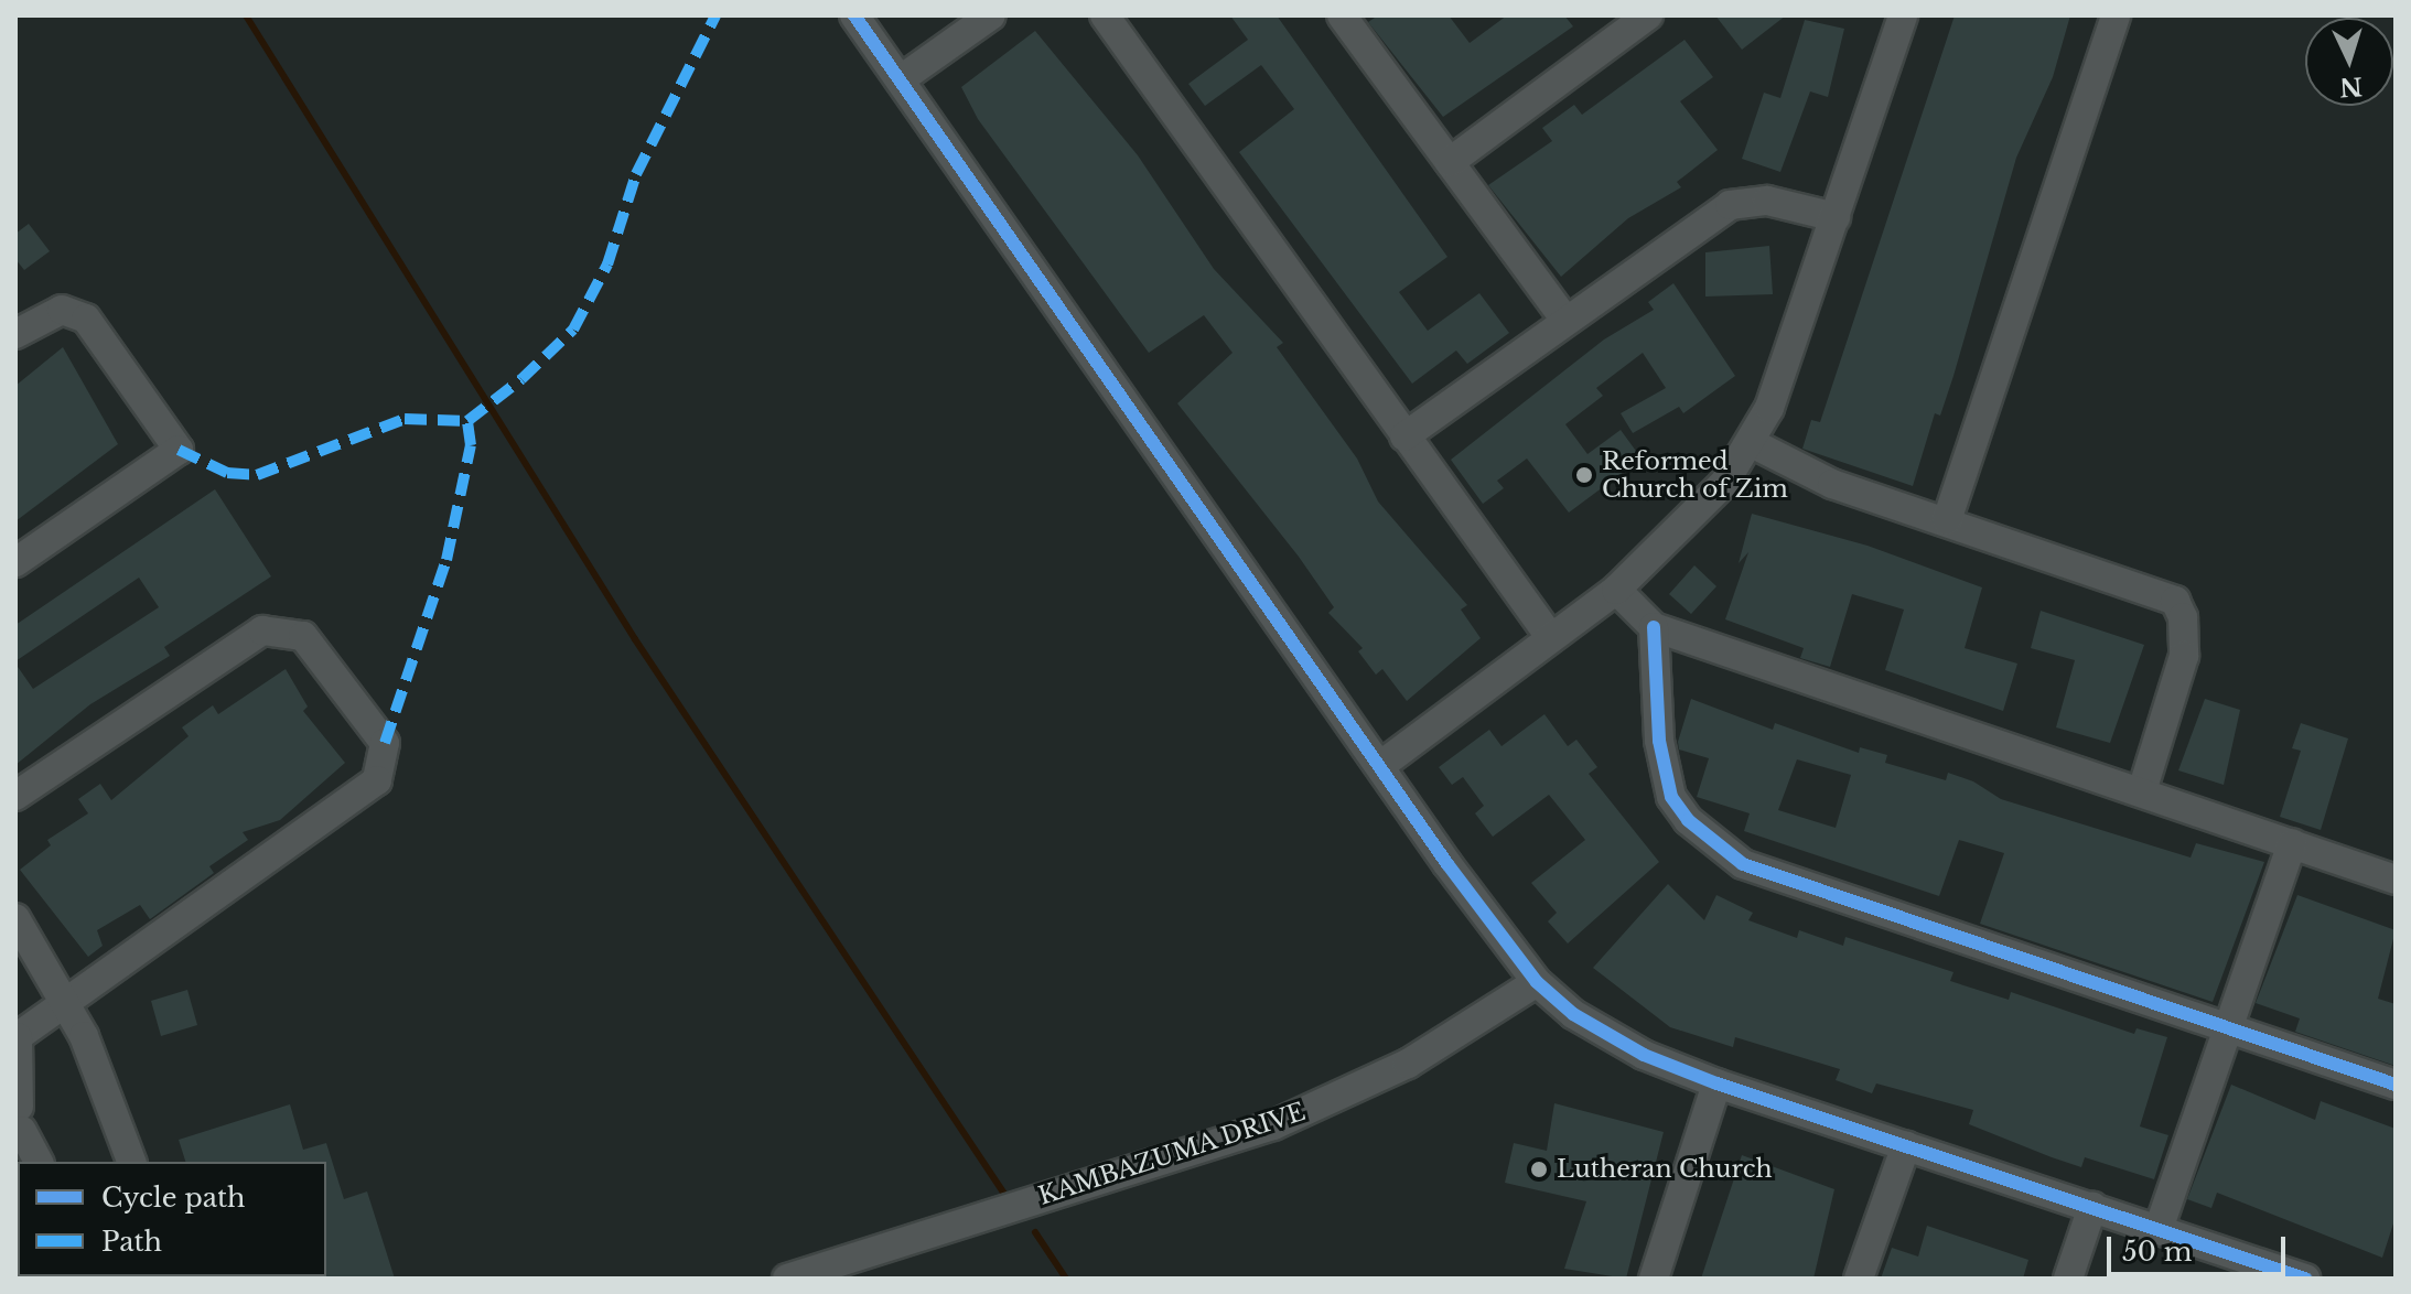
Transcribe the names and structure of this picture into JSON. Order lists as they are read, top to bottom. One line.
{"streets":{"street":["KAMBAZUMA DRIVE"]},"places":["Reformed Church of Zim","Lutheran Church"],"legend":["Cycle path","Path"],"scale_bar":"50 m","north":"bottom"}
